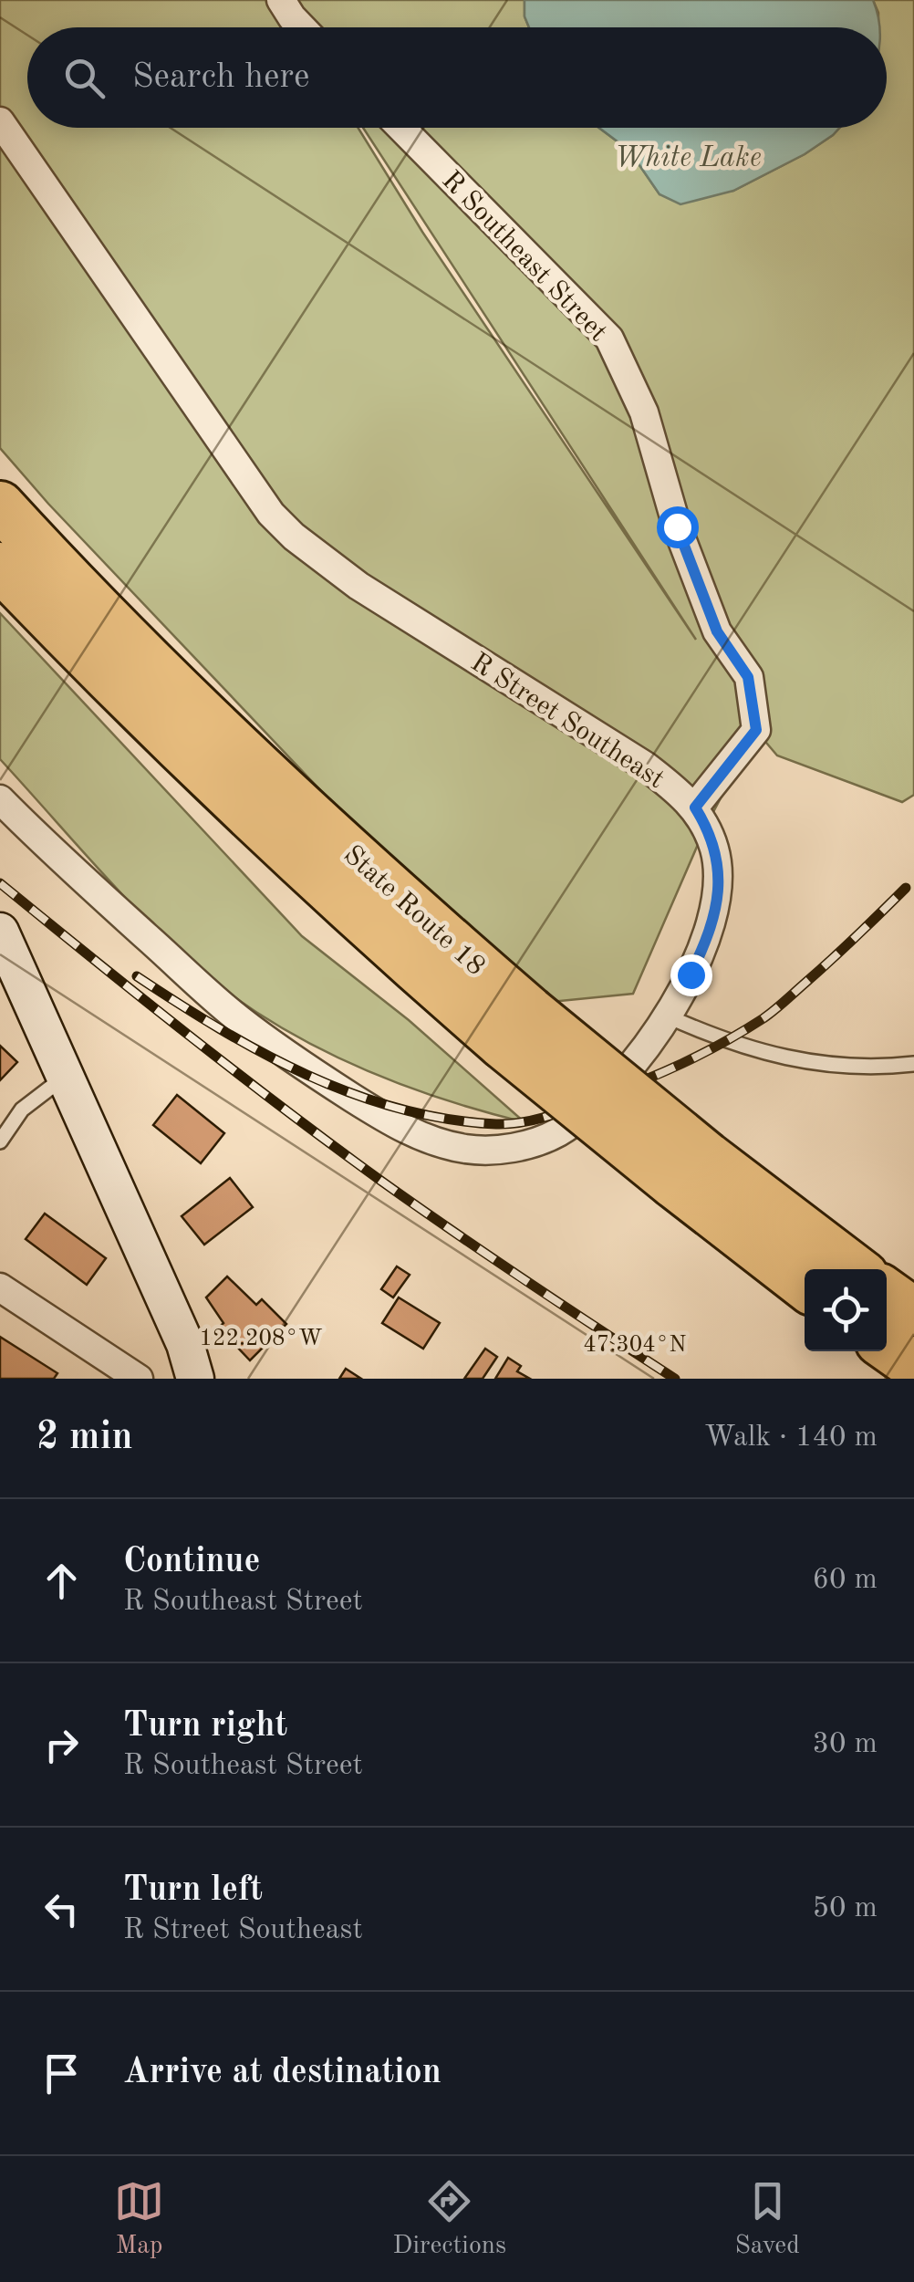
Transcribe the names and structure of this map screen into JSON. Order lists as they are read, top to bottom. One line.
{"streets":{"highway":["State Route 18"],"street":["R Southeast Street","R Street Southeast"]},"crossings":[["R Southeast Street","R Street Southeast"]],"water":["White Lake"],"page":{"search":"Search here","heading":["2 min","Walk · 140 m"],"list":[["Continue","R Southeast Street","60 m"],["Turn right","R Southeast Street","30 m"],["Turn left","R Street Southeast","50 m"],"Arrive at destination"],"nav":["Map","Directions","Saved"]},"coordinates":["122.208°W","47.304°N"]}
